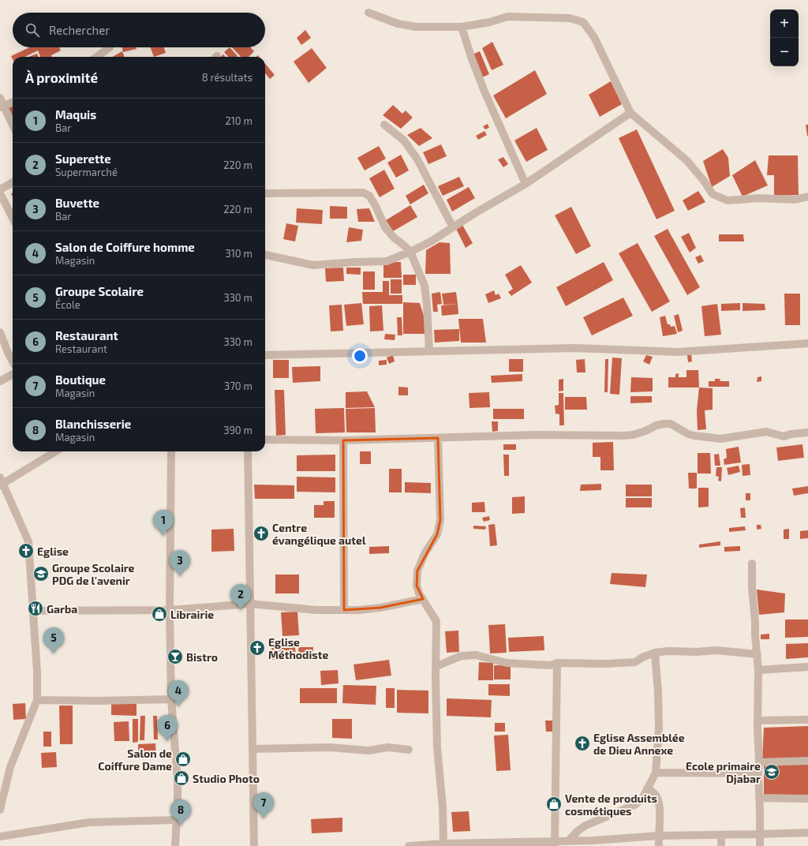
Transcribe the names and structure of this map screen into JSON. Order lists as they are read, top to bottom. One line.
{"places":{"church":["Centre évangélique autel","Eglise","Eglise Méthodiste","Eglise Assemblée de Dieu Annexe"],"school or university":["Groupe Scolaire PDG de l'avenir","Ecole primaire Djabar"],"restaurant":["Garba"],"shop":["Librairie","Salon de Coiffure Dame","Studio Photo","Vente de produits cosmétiques"],"bar":["Bistro"]},"page":{"map_buttons":["+","−"],"search":"Rechercher","heading":["À proximité","8 résultats"],"list":[{"mark":"1","name":"Maquis","note":"Bar","value":"210 m"},{"mark":"2","name":"Superette","note":"Supermarché","value":"220 m"},{"mark":"3","name":"Buvette","note":"Bar","value":"220 m"},{"mark":"4","name":"Salon de Coiffure homme","note":"Magasin","value":"310 m"},{"mark":"5","name":"Groupe Scolaire","note":"École","value":"330 m"},{"mark":"6","name":"Restaurant","note":"Restaurant","value":"330 m"},{"mark":"7","name":"Boutique","note":"Magasin","value":"370 m"},{"mark":"8","name":"Blanchisserie","note":"Magasin","value":"390 m"}],"pins":["1","3","2","5","4","6","7","8"]}}
